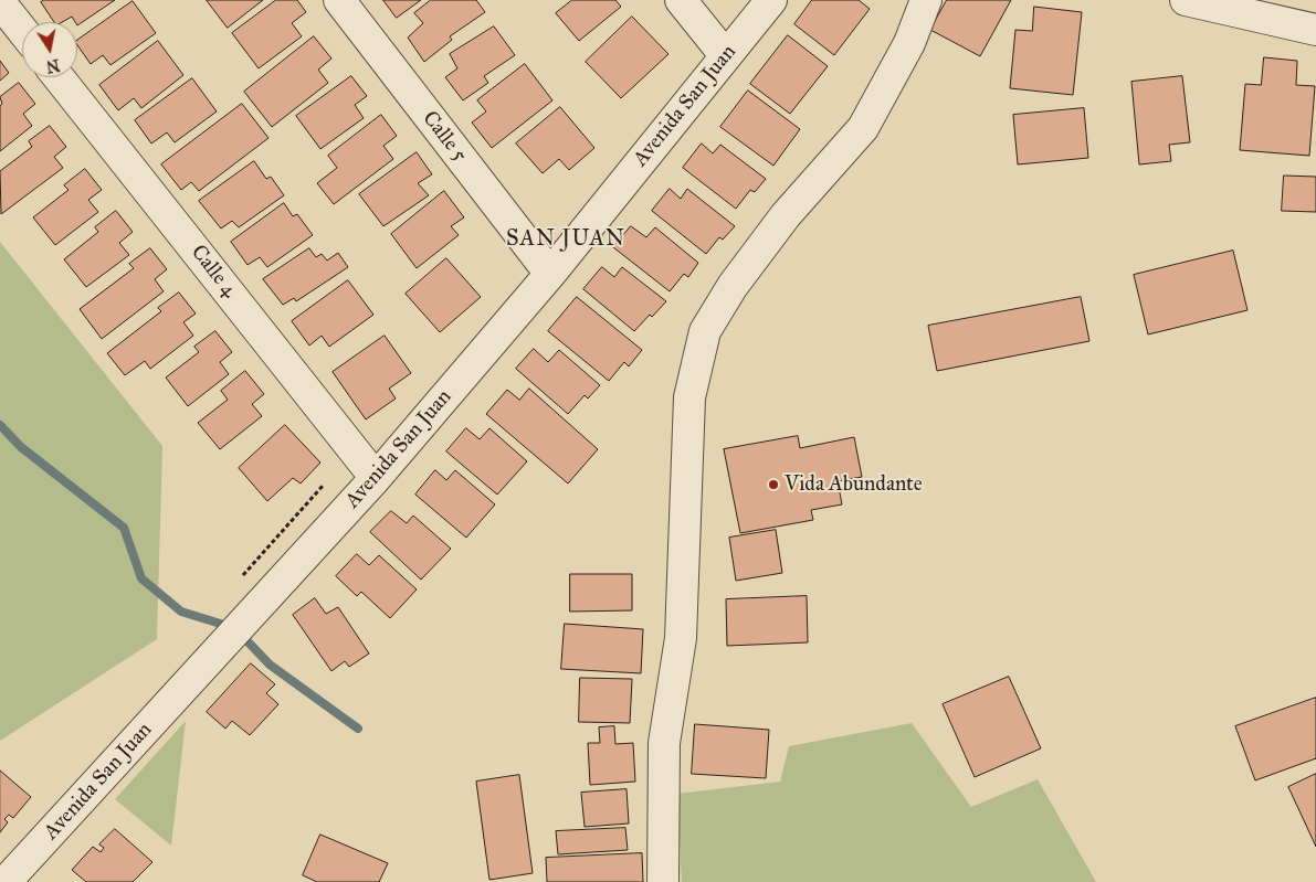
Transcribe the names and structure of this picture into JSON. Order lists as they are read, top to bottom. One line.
{"streets":{"street":["Avenida San Juan","Calle 5","Calle 4"]},"crossings":[["Avenida San Juan","Calle 5"],["Avenida San Juan","Calle 4"]],"districts":["SAN JUAN"],"places":["Vida Abundante"],"north":"bottom"}
